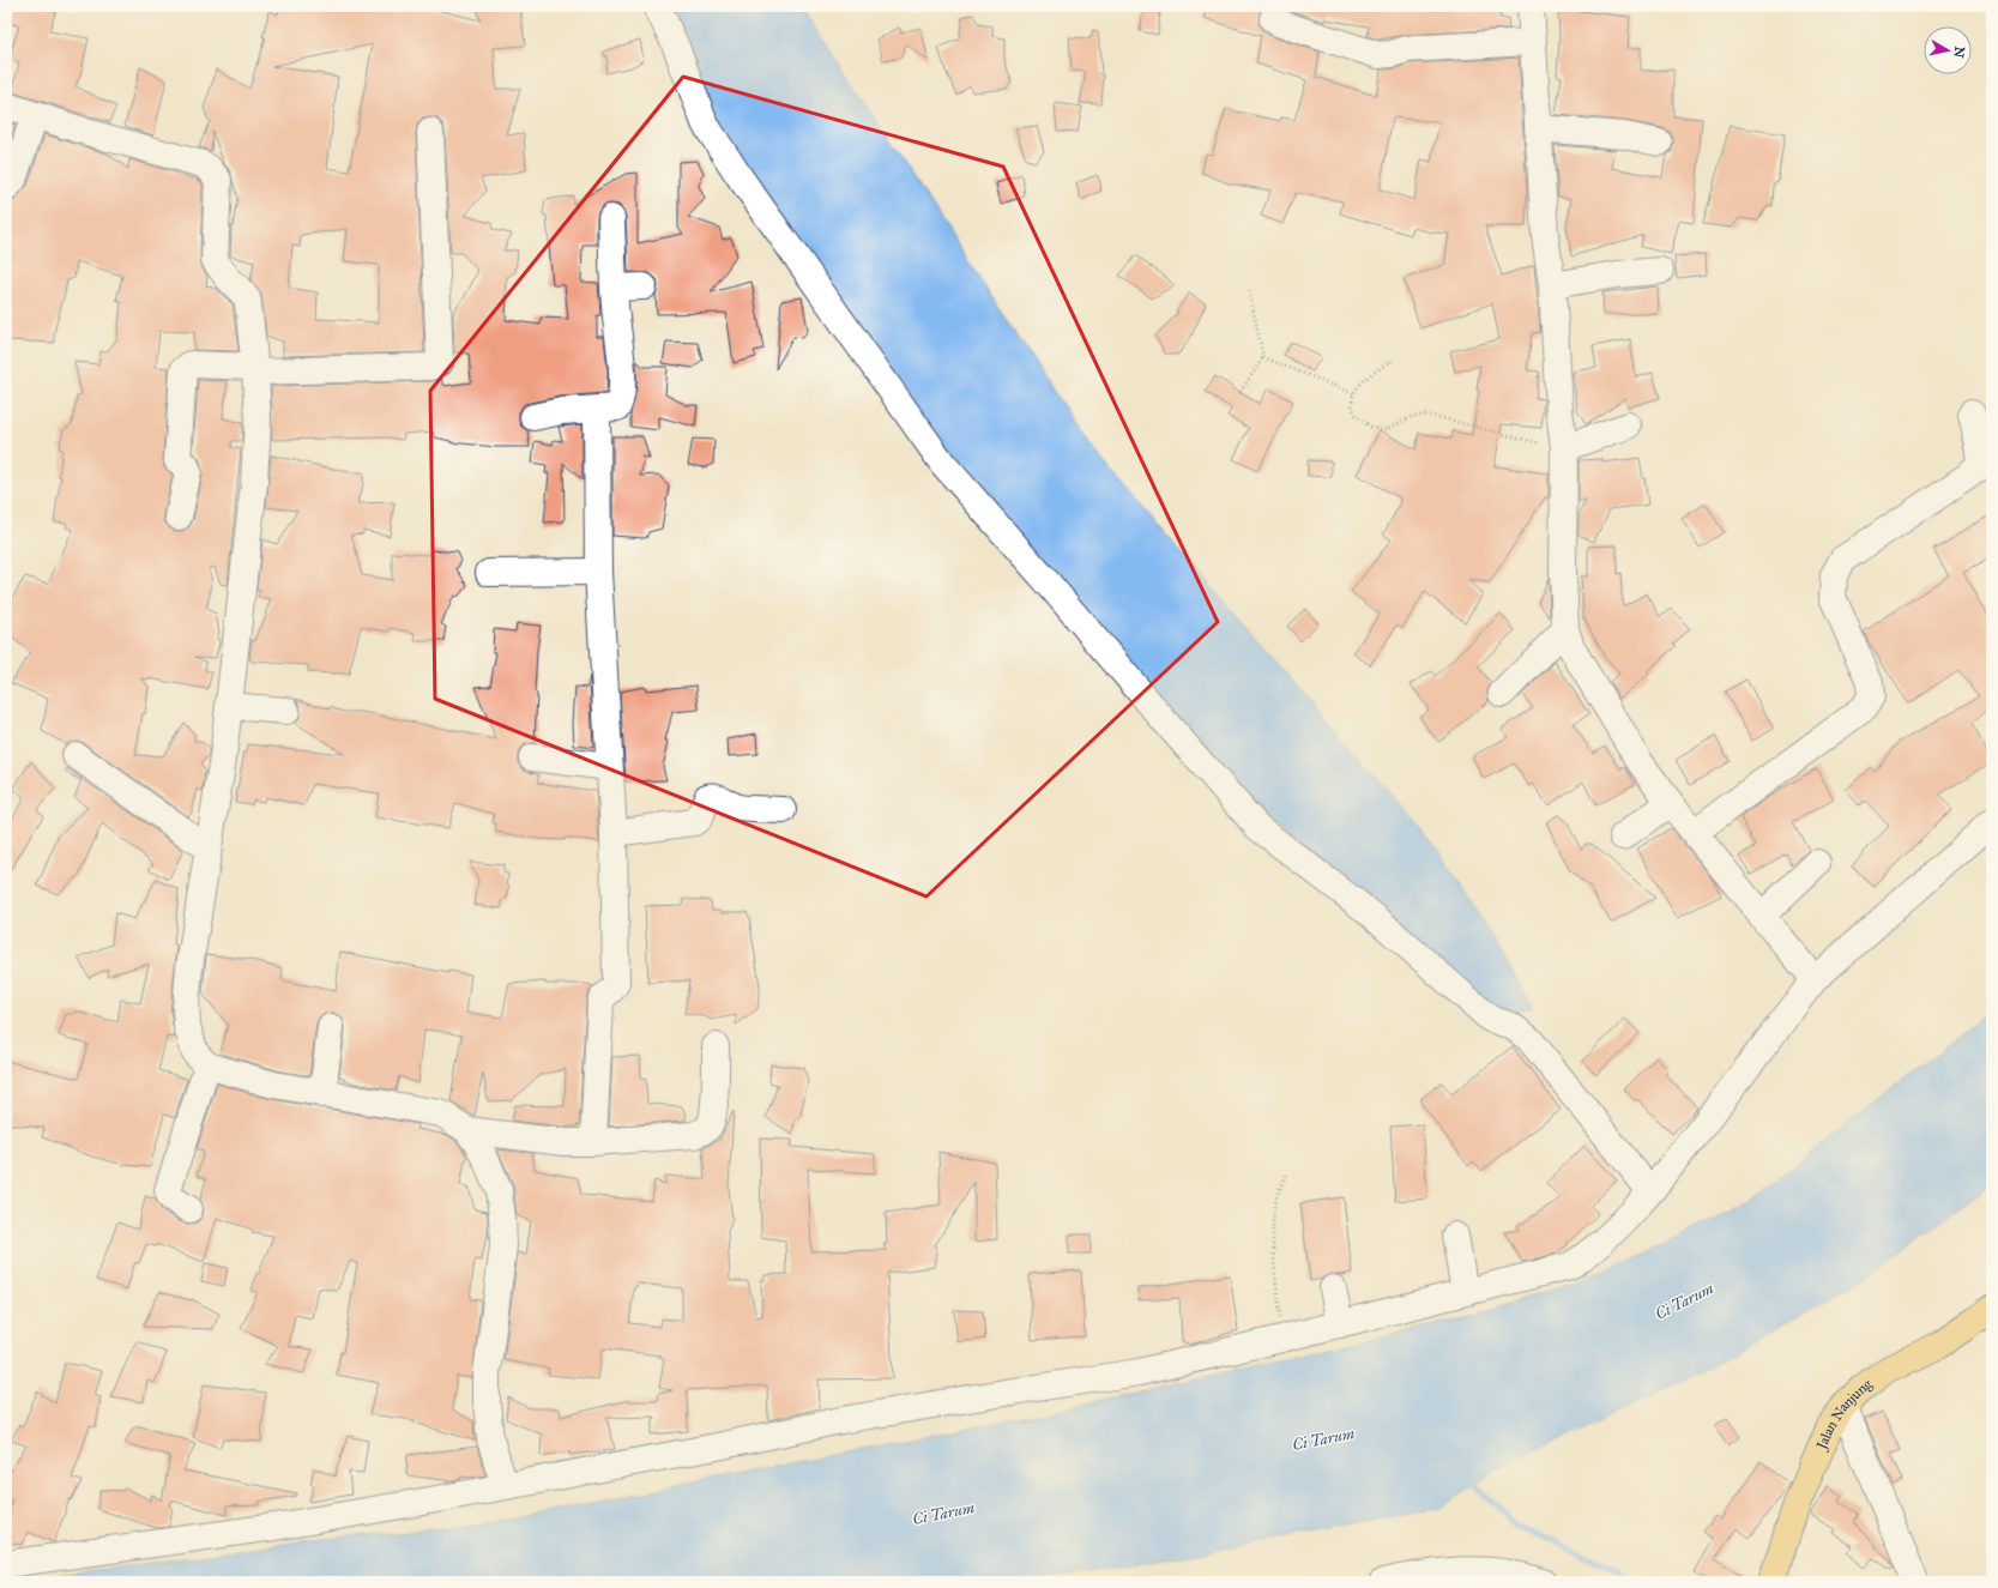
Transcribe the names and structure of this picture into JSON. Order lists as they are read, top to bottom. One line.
{"streets":{"main road":["Jalan Nanjung"]},"water":["Ci Tarum"],"north":"right"}
